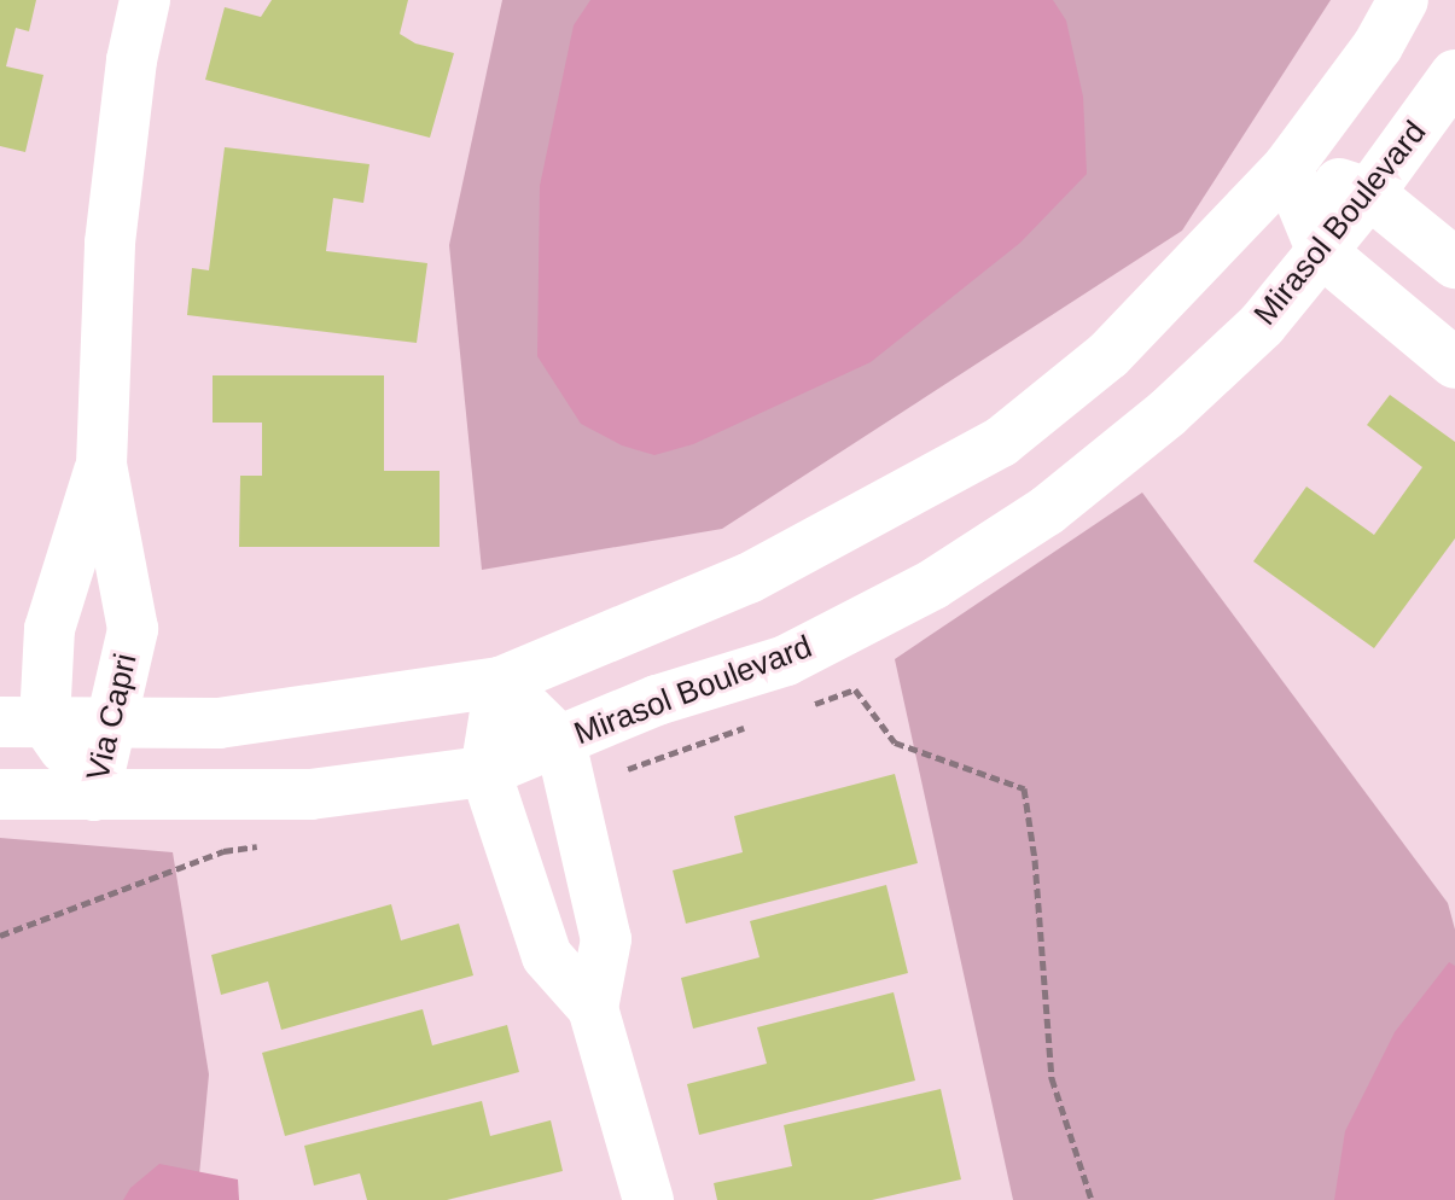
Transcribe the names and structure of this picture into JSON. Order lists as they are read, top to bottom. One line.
{"streets":{"street":["Mirasol Boulevard","Via Capri"]},"crossings":[["Mirasol Boulevard","Via Capri"]]}
